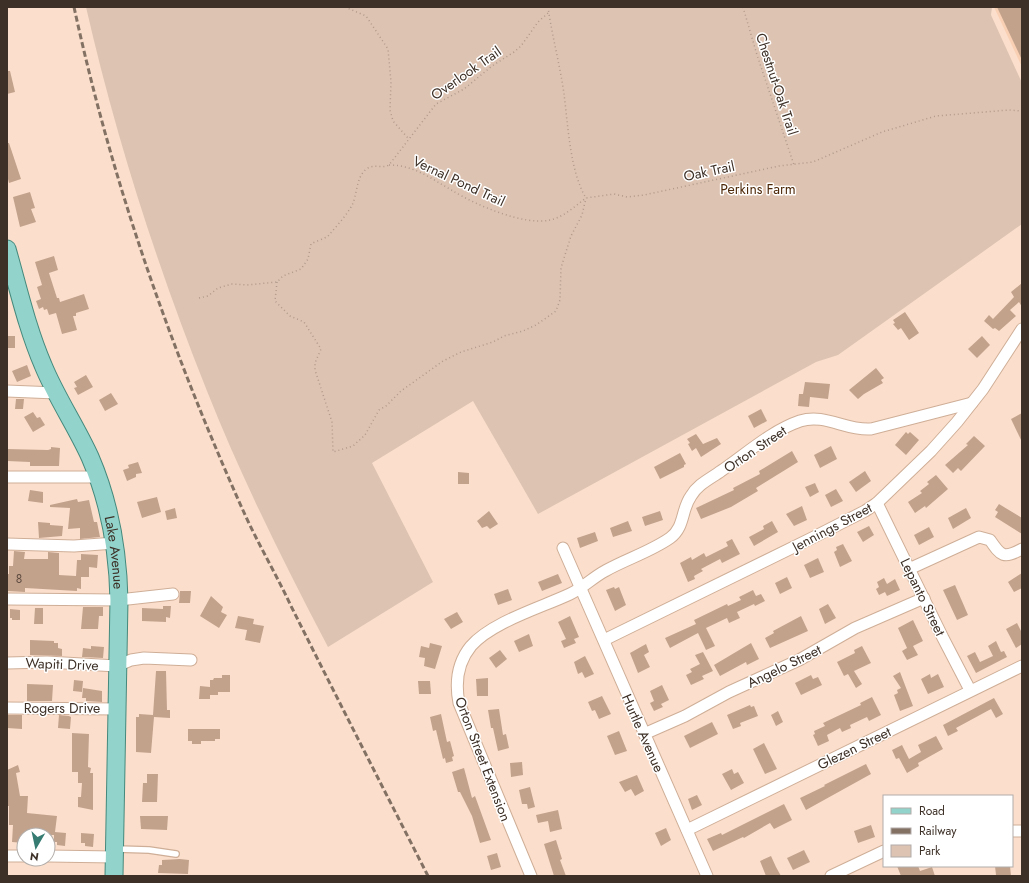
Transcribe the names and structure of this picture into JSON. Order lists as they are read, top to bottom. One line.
{"streets":{"main road":["Lake Avenue"],"street":["Orton Street","Jennings Street","Lepanto Street","Wapiti Drive","Angelo Street","Rogers Drive","Hurtle Avenue","Glezen Street","Orton Street Extension"],"path":["Overlook Trail","Chestnut-Oak Trail","Oak Trail","Vernal Pond Trail"]},"crossings":[["Overlook Trail","Vernal Pond Trail"],["Chestnut-Oak Trail","Oak Trail"],["Oak Trail","Vernal Pond Trail"],["Orton Street","Jennings Street"],["Orton Street","Hurtle Avenue"],["Orton Street","Orton Street Extension"],["Jennings Street","Lepanto Street"],["Jennings Street","Hurtle Avenue"],["Lake Avenue","Wapiti Drive"],["Lake Avenue","Rogers Drive"],["Lepanto Street","Angelo Street"],["Lepanto Street","Glezen Street"],["Angelo Street","Hurtle Avenue"],["Hurtle Avenue","Glezen Street"],["Hurtle Avenue","Orton Street Extension"]],"parks":["Perkins Farm"],"house_numbers":["8"],"legend":["Road","Railway","Park"],"north":"bottom"}
